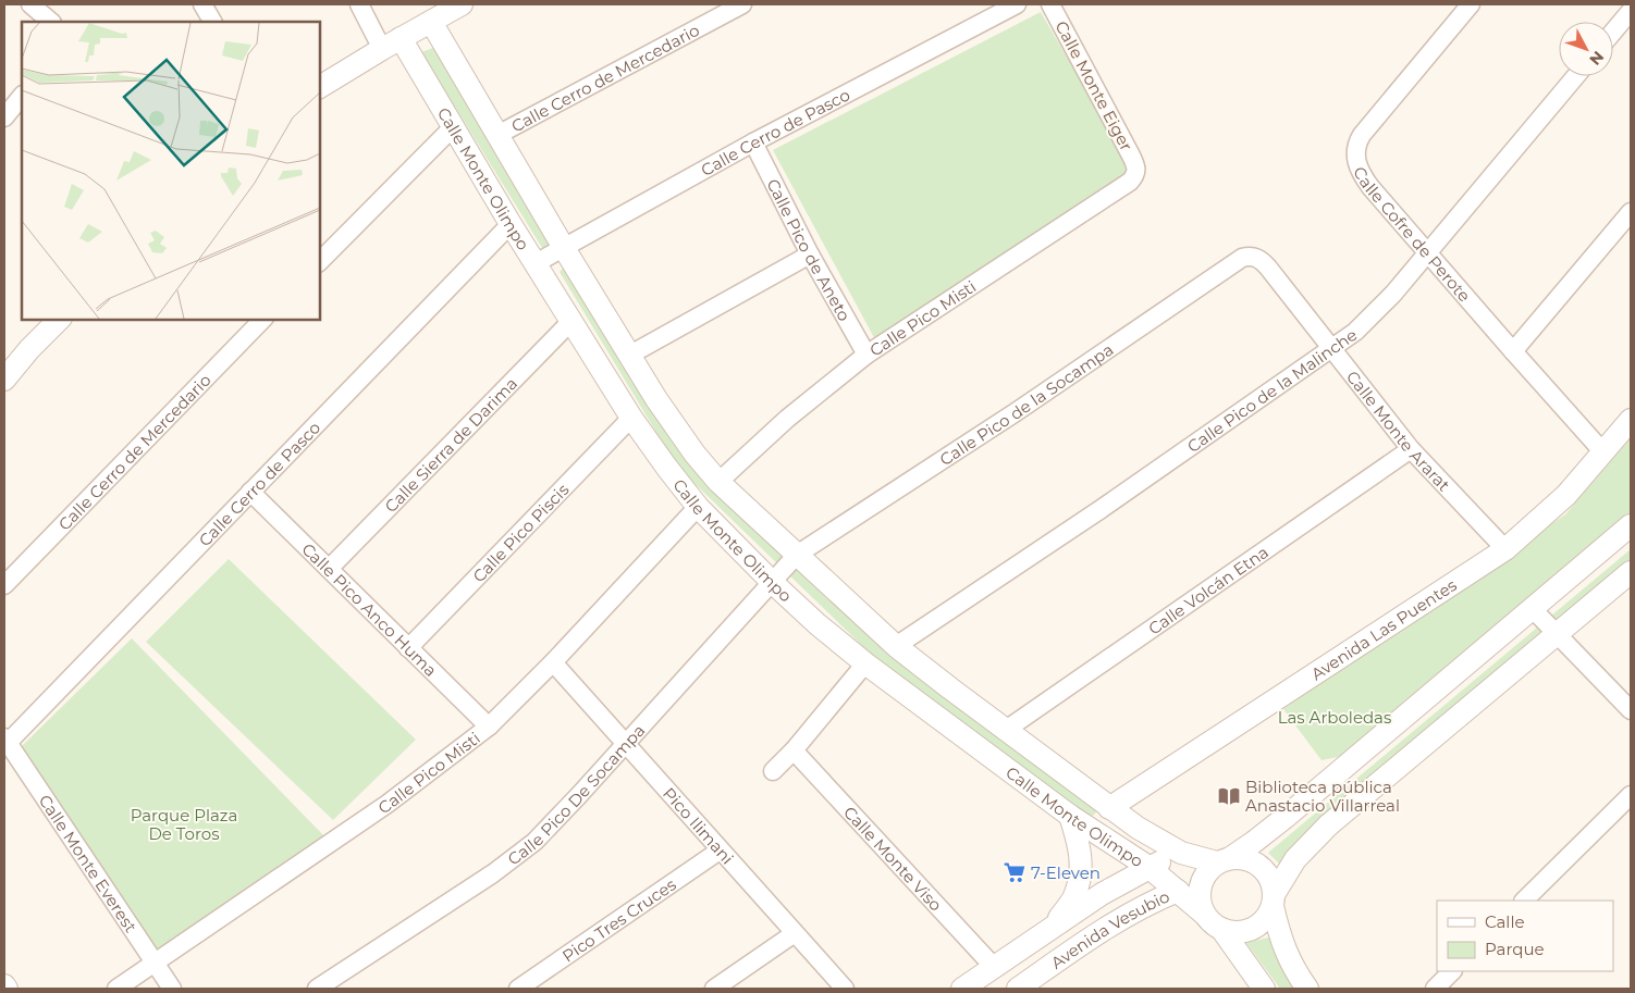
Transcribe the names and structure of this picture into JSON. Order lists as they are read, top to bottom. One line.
{"streets":{"street":["Calle Cerro de Mercedario","Calle Monte Eiger","Calle Cerro de Pasco","Calle Monte Olimpo","Calle Cofre de Perote","Calle Pico de Aneto","Calle Pico Misti","Calle Pico de la Malinche","Calle Pico de la Socampa","Calle Monte Ararat","Calle Sierra de Darima","Calle Pico Piscis","Calle Volcán Etna","Calle Pico Anco Huma","Avenida Las Puentes","Calle Pico De Socampa","Pico Ilimani","Calle Monte Viso","Calle Monte Everest","Pico Tres Cruces","Avenida Vesubio"]},"crossings":[["Calle Cerro de Mercedario","Calle Monte Olimpo"],["Calle Monte Eiger","Calle Pico Misti"],["Calle Cerro de Pasco","Calle Monte Olimpo"],["Calle Cerro de Pasco","Calle Pico de Aneto"],["Calle Cerro de Pasco","Calle Pico Anco Huma"],["Calle Cerro de Pasco","Calle Monte Everest"],["Calle Monte Olimpo","Calle Pico Misti"],["Calle Monte Olimpo","Calle Pico de la Malinche"],["Calle Monte Olimpo","Calle Pico de la Socampa"],["Calle Monte Olimpo","Calle Sierra de Darima"],["Calle Monte Olimpo","Calle Pico Piscis"],["Calle Monte Olimpo","Calle Volcán Etna"],["Calle Monte Olimpo","Avenida Las Puentes"],["Calle Monte Olimpo","Calle Pico De Socampa"],["Calle Monte Olimpo","Avenida Vesubio"],["Calle Cofre de Perote","Calle Pico de la Malinche"],["Calle Cofre de Perote","Avenida Las Puentes"],["Calle Pico de Aneto","Calle Pico Misti"],["Calle Pico Misti","Calle Pico Anco Huma"],["Calle Pico Misti","Pico Ilimani"],["Calle Pico Misti","Calle Monte Everest"],["Calle Pico de la Malinche","Calle Monte Ararat"],["Calle Pico de la Socampa","Calle Monte Ararat"],["Calle Pico de la Socampa","Calle Pico De Socampa"],["Calle Monte Ararat","Calle Volcán Etna"],["Calle Monte Ararat","Avenida Las Puentes"],["Calle Sierra de Darima","Calle Pico Anco Huma"],["Calle Pico Piscis","Calle Pico Anco Huma"],["Calle Pico De Socampa","Pico Ilimani"],["Pico Ilimani","Pico Tres Cruces"],["Calle Monte Viso","Avenida Vesubio"]],"parks":["Las Arboledas","Parque Plaza De Toros"],"places":{"library":["Biblioteca pública Anastacio Villarreal"],"supermarket":["7-Eleven"]},"legend":["Calle","Parque"],"north":"bottom right"}
